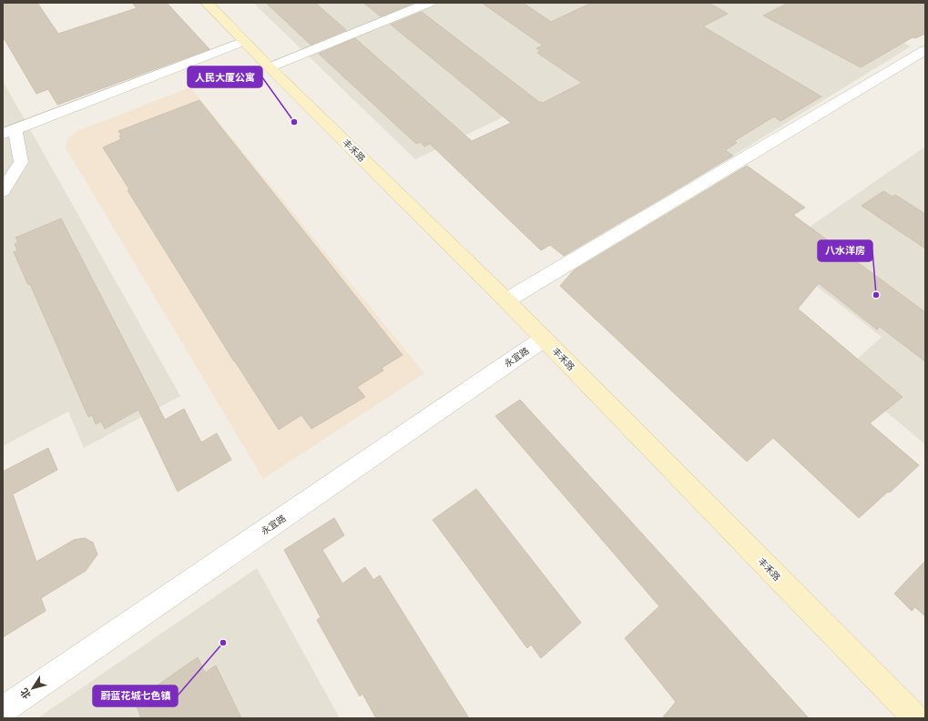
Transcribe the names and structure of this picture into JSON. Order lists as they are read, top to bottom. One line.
{"streets":{"main road":["丰禾路"],"street":["永宜路"]},"crossings":[["丰禾路","永宜路"]],"places":["人民大厦公寓","八水洋房","蔚蓝花城七色镇"],"north":"bottom left"}
